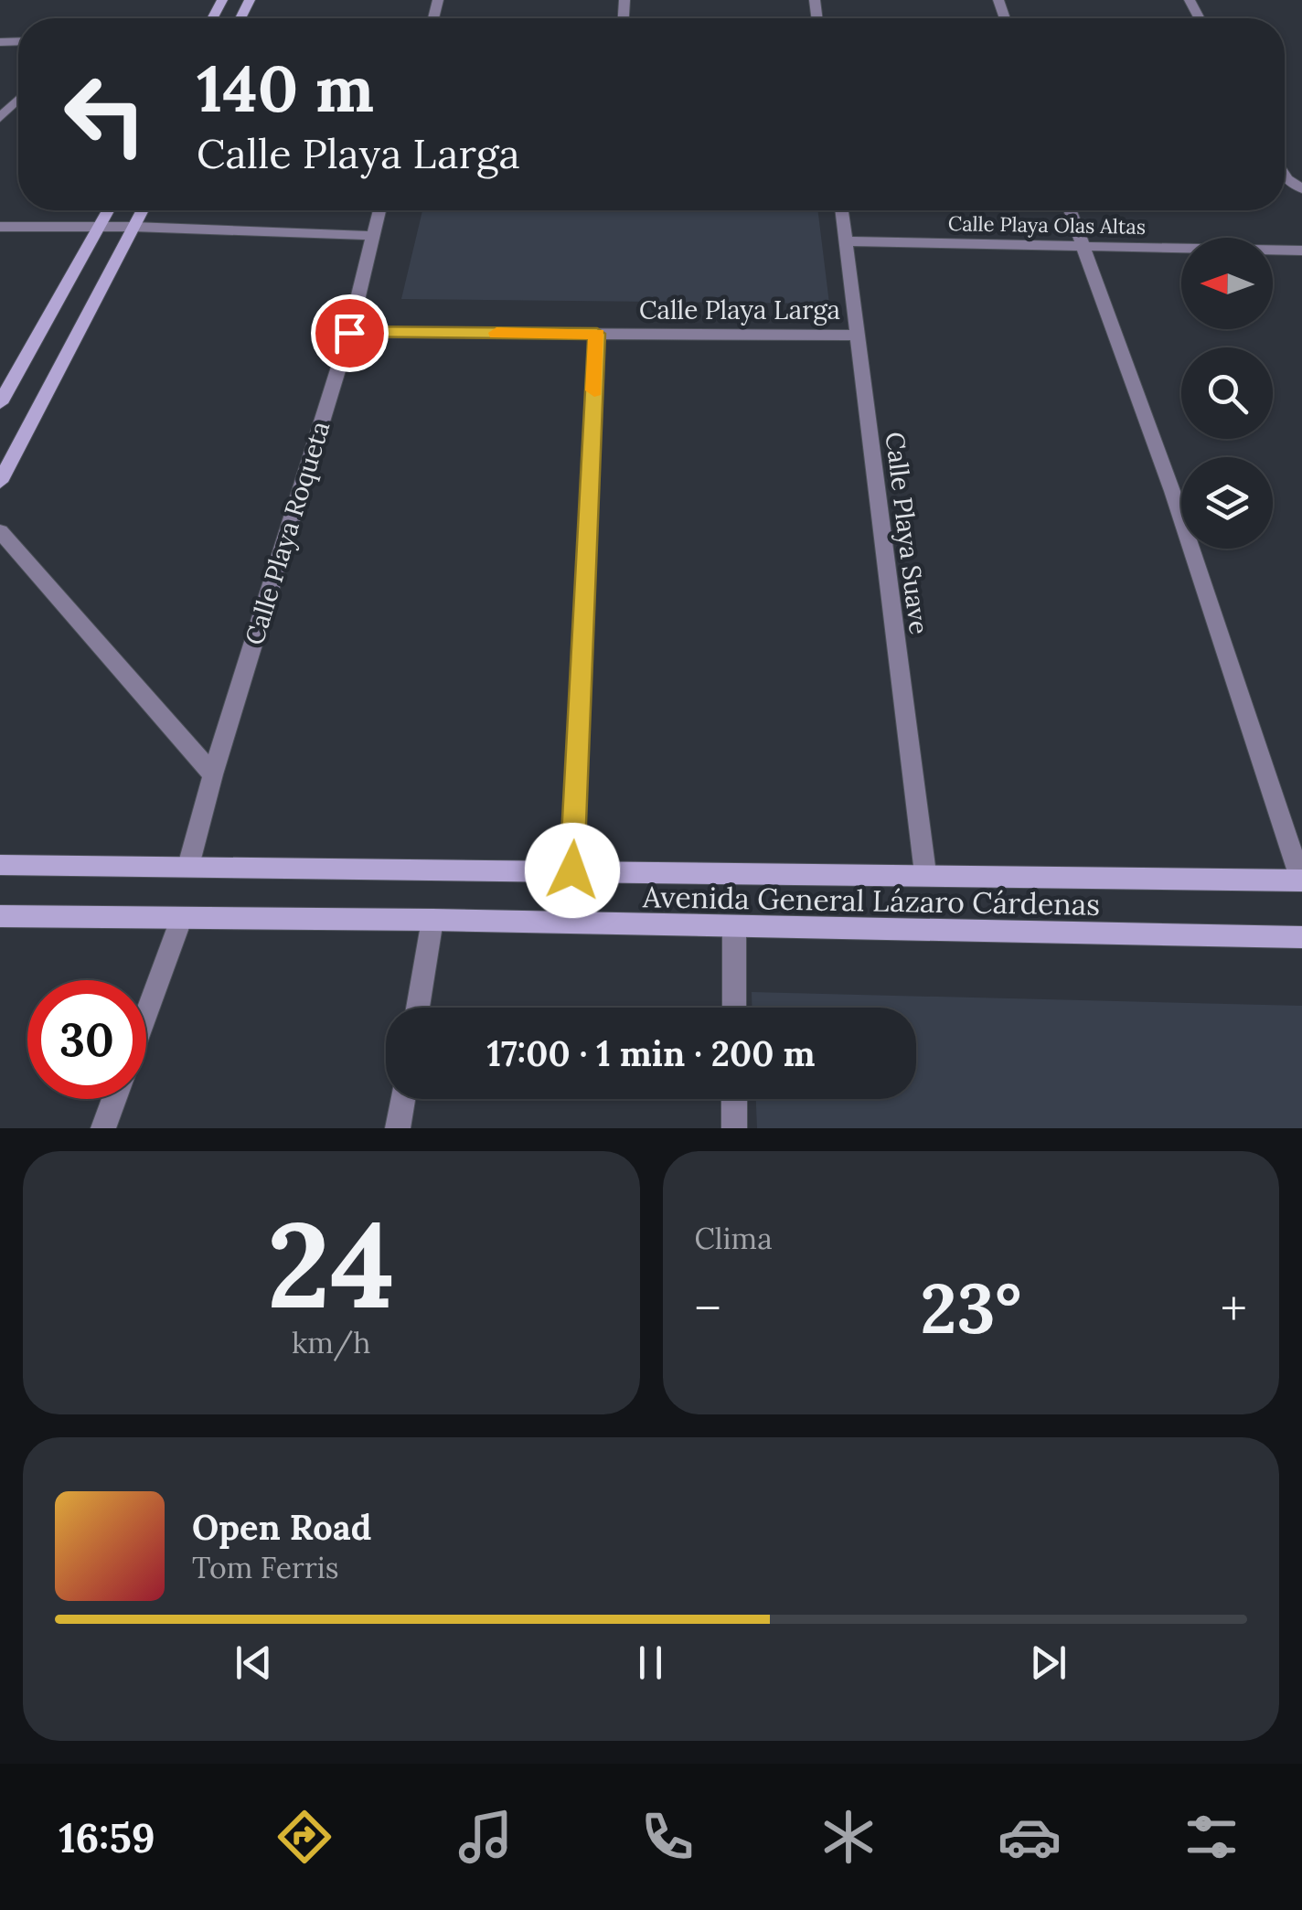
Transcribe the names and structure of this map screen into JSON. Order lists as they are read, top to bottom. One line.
{"streets":{"main road":["Avenida General Lázaro Cárdenas"],"street":["Calle Playa Olas Altas","Calle Playa Larga","Calle Playa Roqueta","Calle Playa Suave"]},"crossings":[["Calle Playa Olas Altas","Calle Playa Suave"],["Calle Playa Larga","Calle Playa Roqueta"],["Calle Playa Larga","Calle Playa Suave"],["Calle Playa Roqueta","Avenida General Lázaro Cárdenas"],["Calle Playa Suave","Avenida General Lázaro Cárdenas"]],"north":"left","page":{"turn":["140 m","Calle Playa Larga"],"limit":"30","trip":"17:00 · 1 min · 200 m","tile":[["24","km/h"],"Clima"],"heat":["−","23°","+"],"song":["Open Road","Tom Ferris"],"tabs":"16:59"}}
